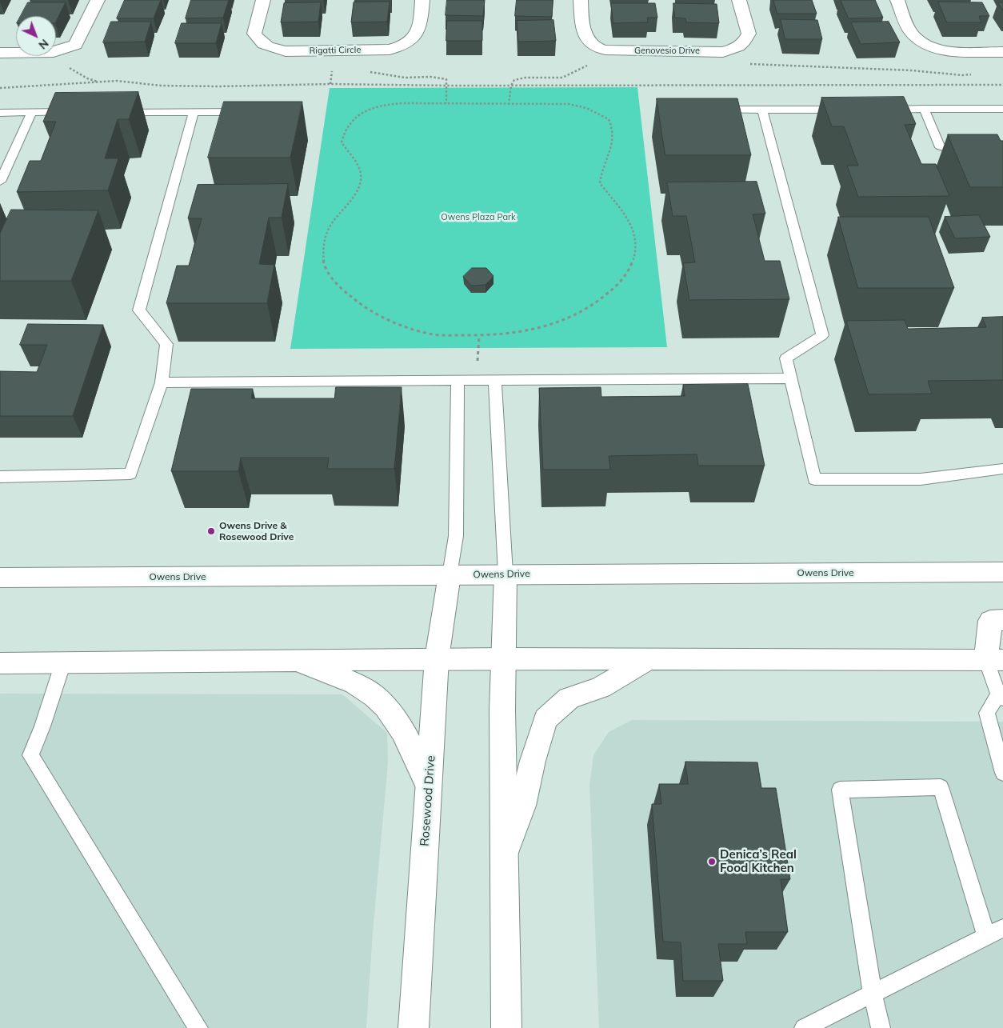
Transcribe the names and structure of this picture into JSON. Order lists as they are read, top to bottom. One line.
{"streets":{"street":["Rigatti Circle","Genovesio Drive","Owens Drive","Rosewood Drive"]},"crossings":[["Owens Drive","Rosewood Drive"]],"parks":["Owens Plaza Park"],"places":["Owens Drive & Rosewood Drive","Denica’s Real Food Kitchen"],"north":"bottom right"}
